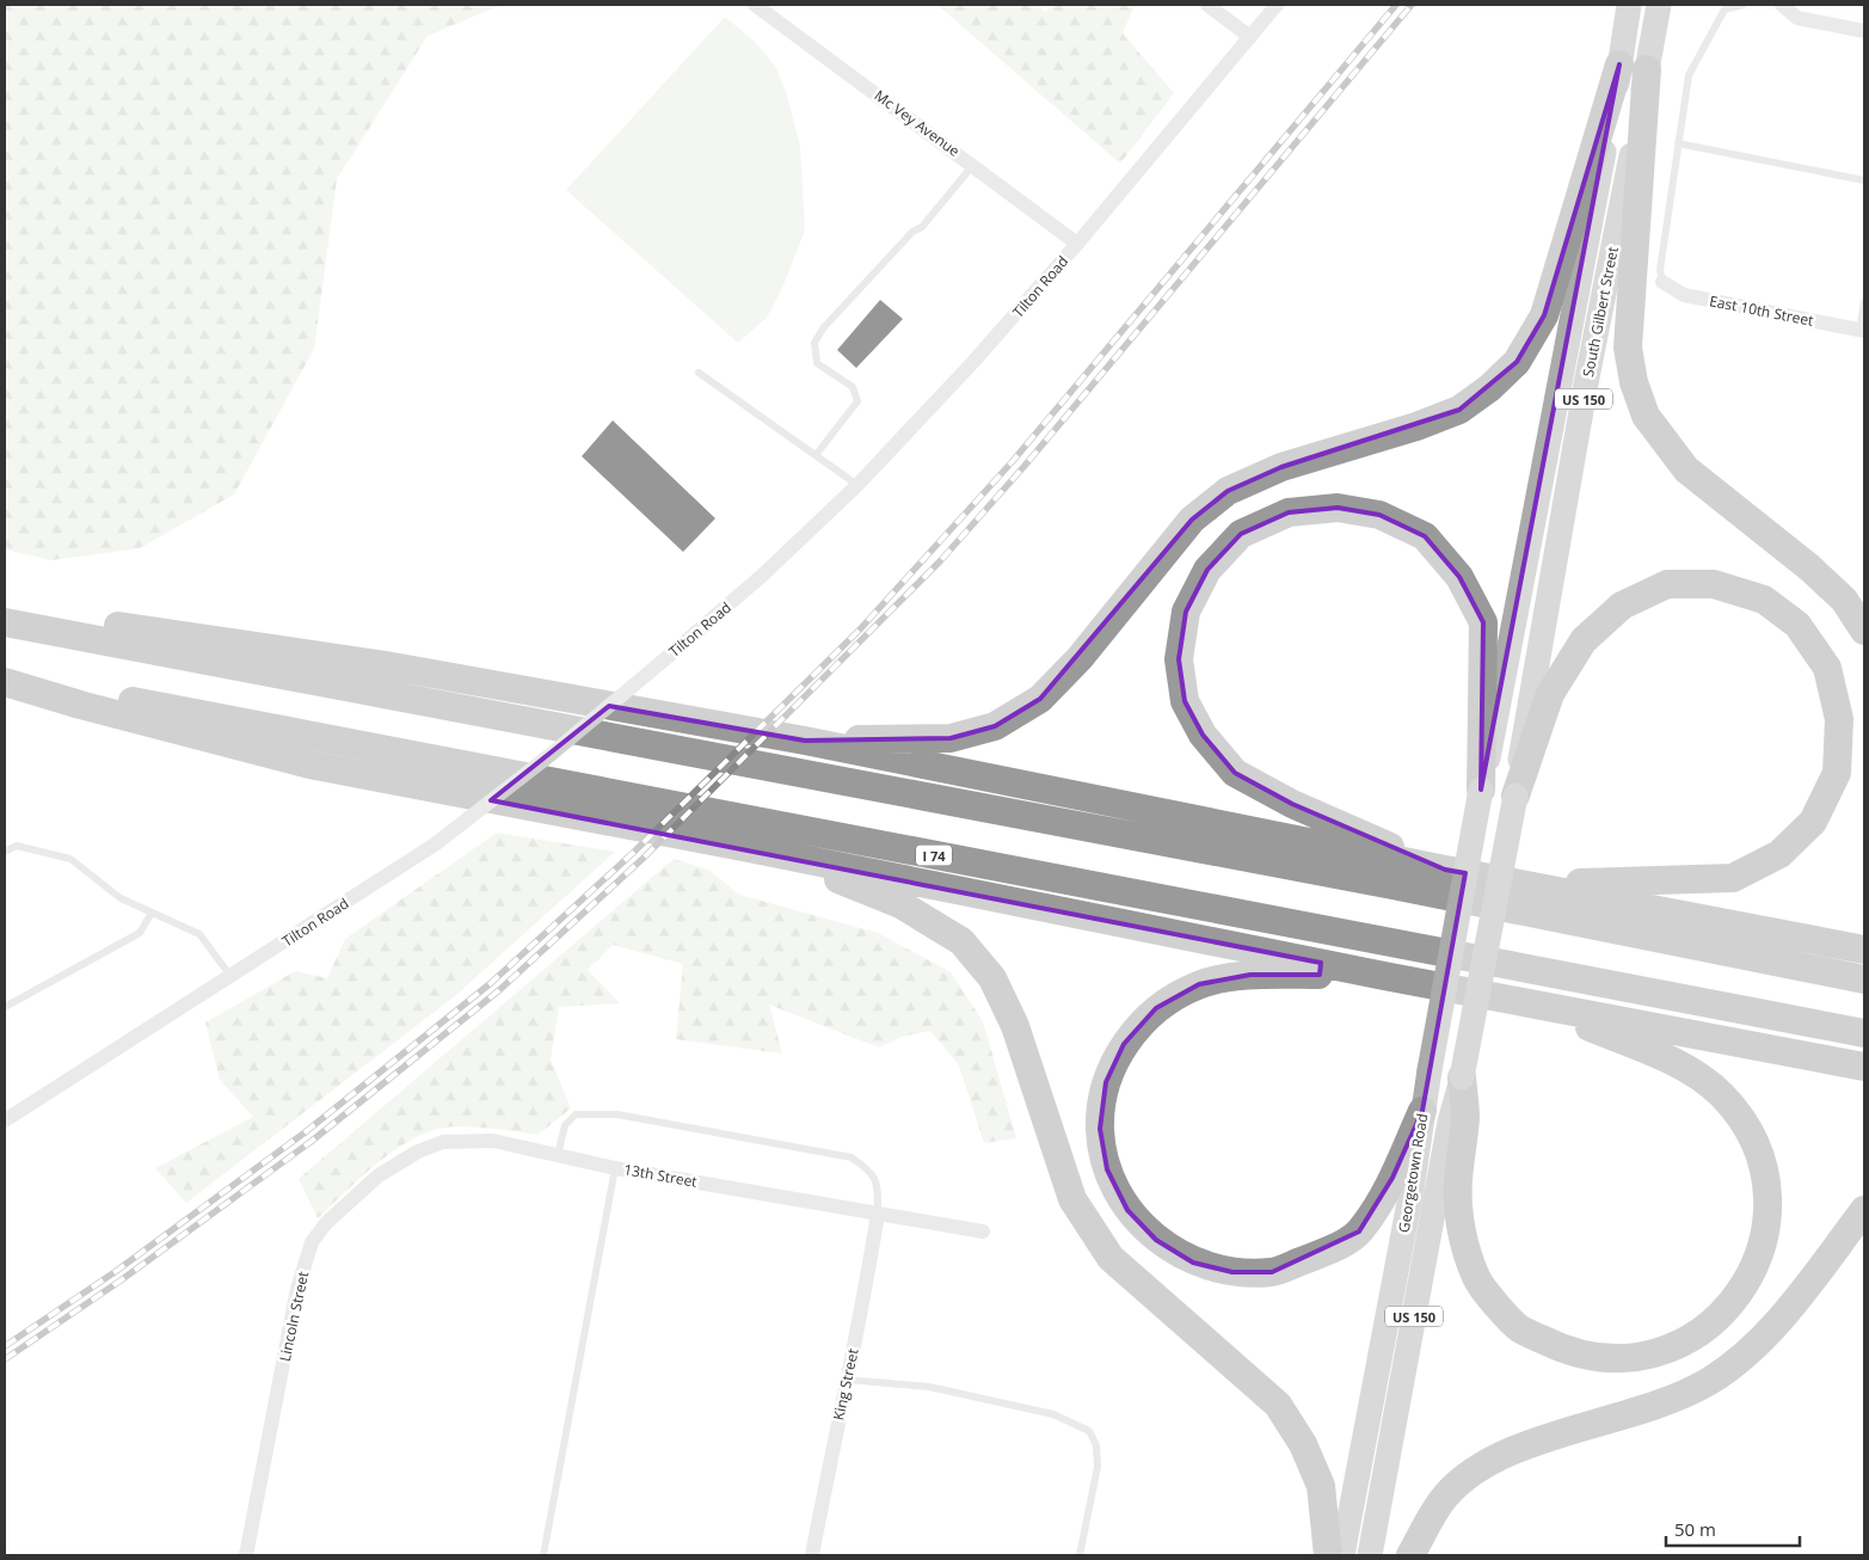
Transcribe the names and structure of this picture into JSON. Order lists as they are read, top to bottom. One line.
{"streets":{"highway":["I 74"],"main road":["South Gilbert Street","US 150","Georgetown Road"],"street":["Mc Vey Avenue","Tilton Road","East 10th Street","13th Street","Lincoln Street","King Street"]},"crossings":[["Mc Vey Avenue","Tilton Road"],["South Gilbert Street","Georgetown Road"],["13th Street","Lincoln Street"],["13th Street","King Street"]],"scale_bar":"50 m"}
